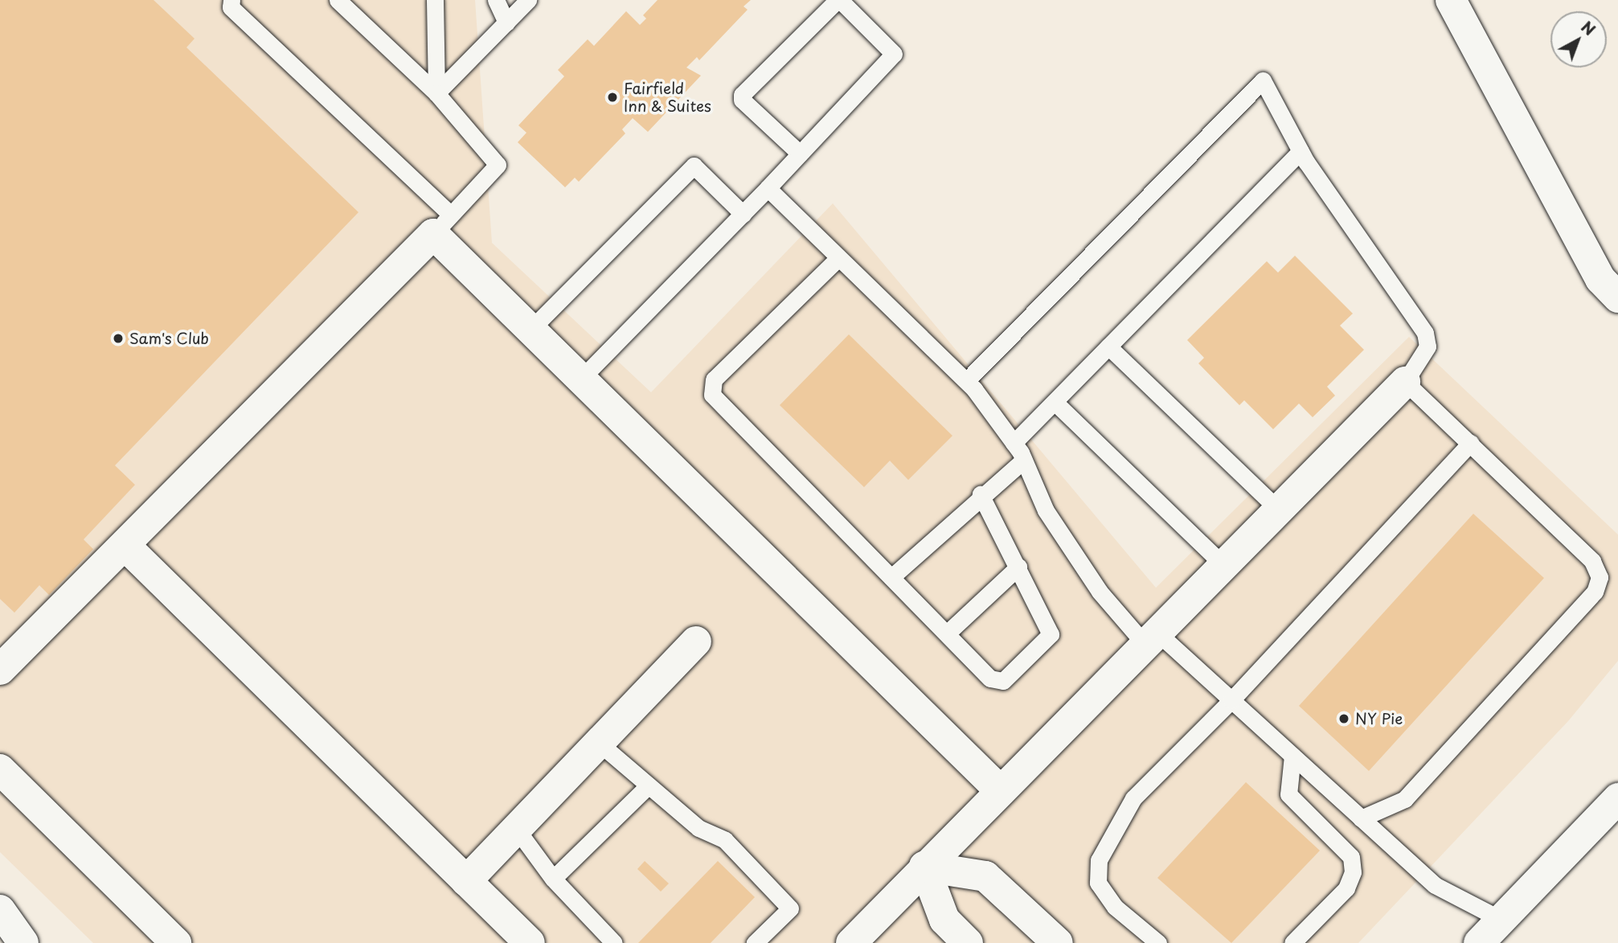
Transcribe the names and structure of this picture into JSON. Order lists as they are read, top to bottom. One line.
{"places":["Fairfield Inn & Suites","Sam's Club","NY Pie"],"north":"top right"}
